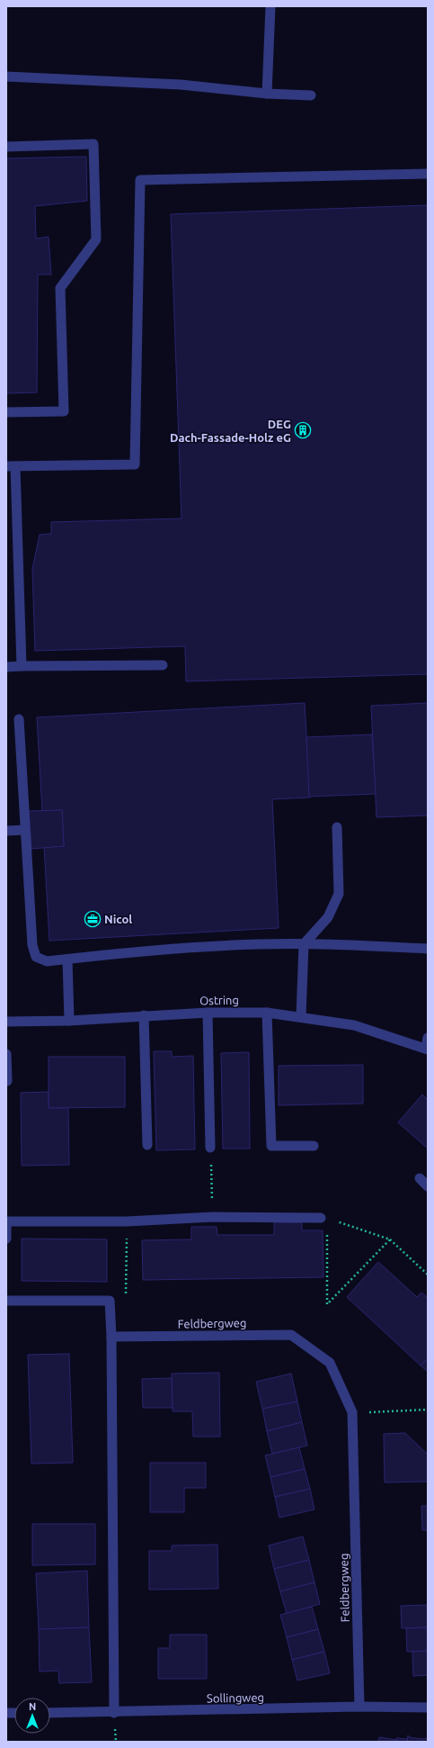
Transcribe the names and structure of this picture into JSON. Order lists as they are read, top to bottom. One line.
{"streets":{"street":["Ostring","Feldbergweg","Sollingweg"]},"crossings":[["Feldbergweg","Sollingweg"]],"places":{"building":["DEG Dach-Fassade-Holz eG"],"office":["Nicol"]},"north":"top"}
